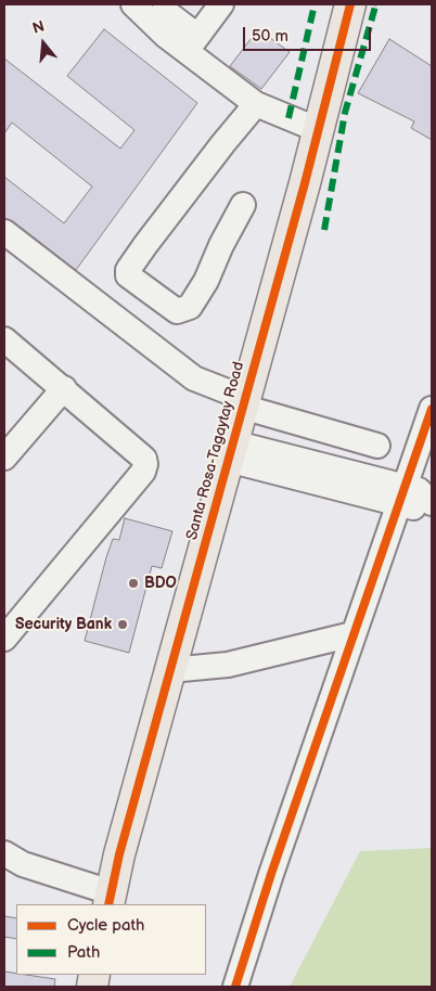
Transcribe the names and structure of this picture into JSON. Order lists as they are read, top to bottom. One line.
{"streets":{"main road":["Santa Rosa-Tagaytay Road"]},"places":["BDO","Security Bank"],"legend":["Cycle path","Path"],"scale_bar":"50 m","north":"top"}
